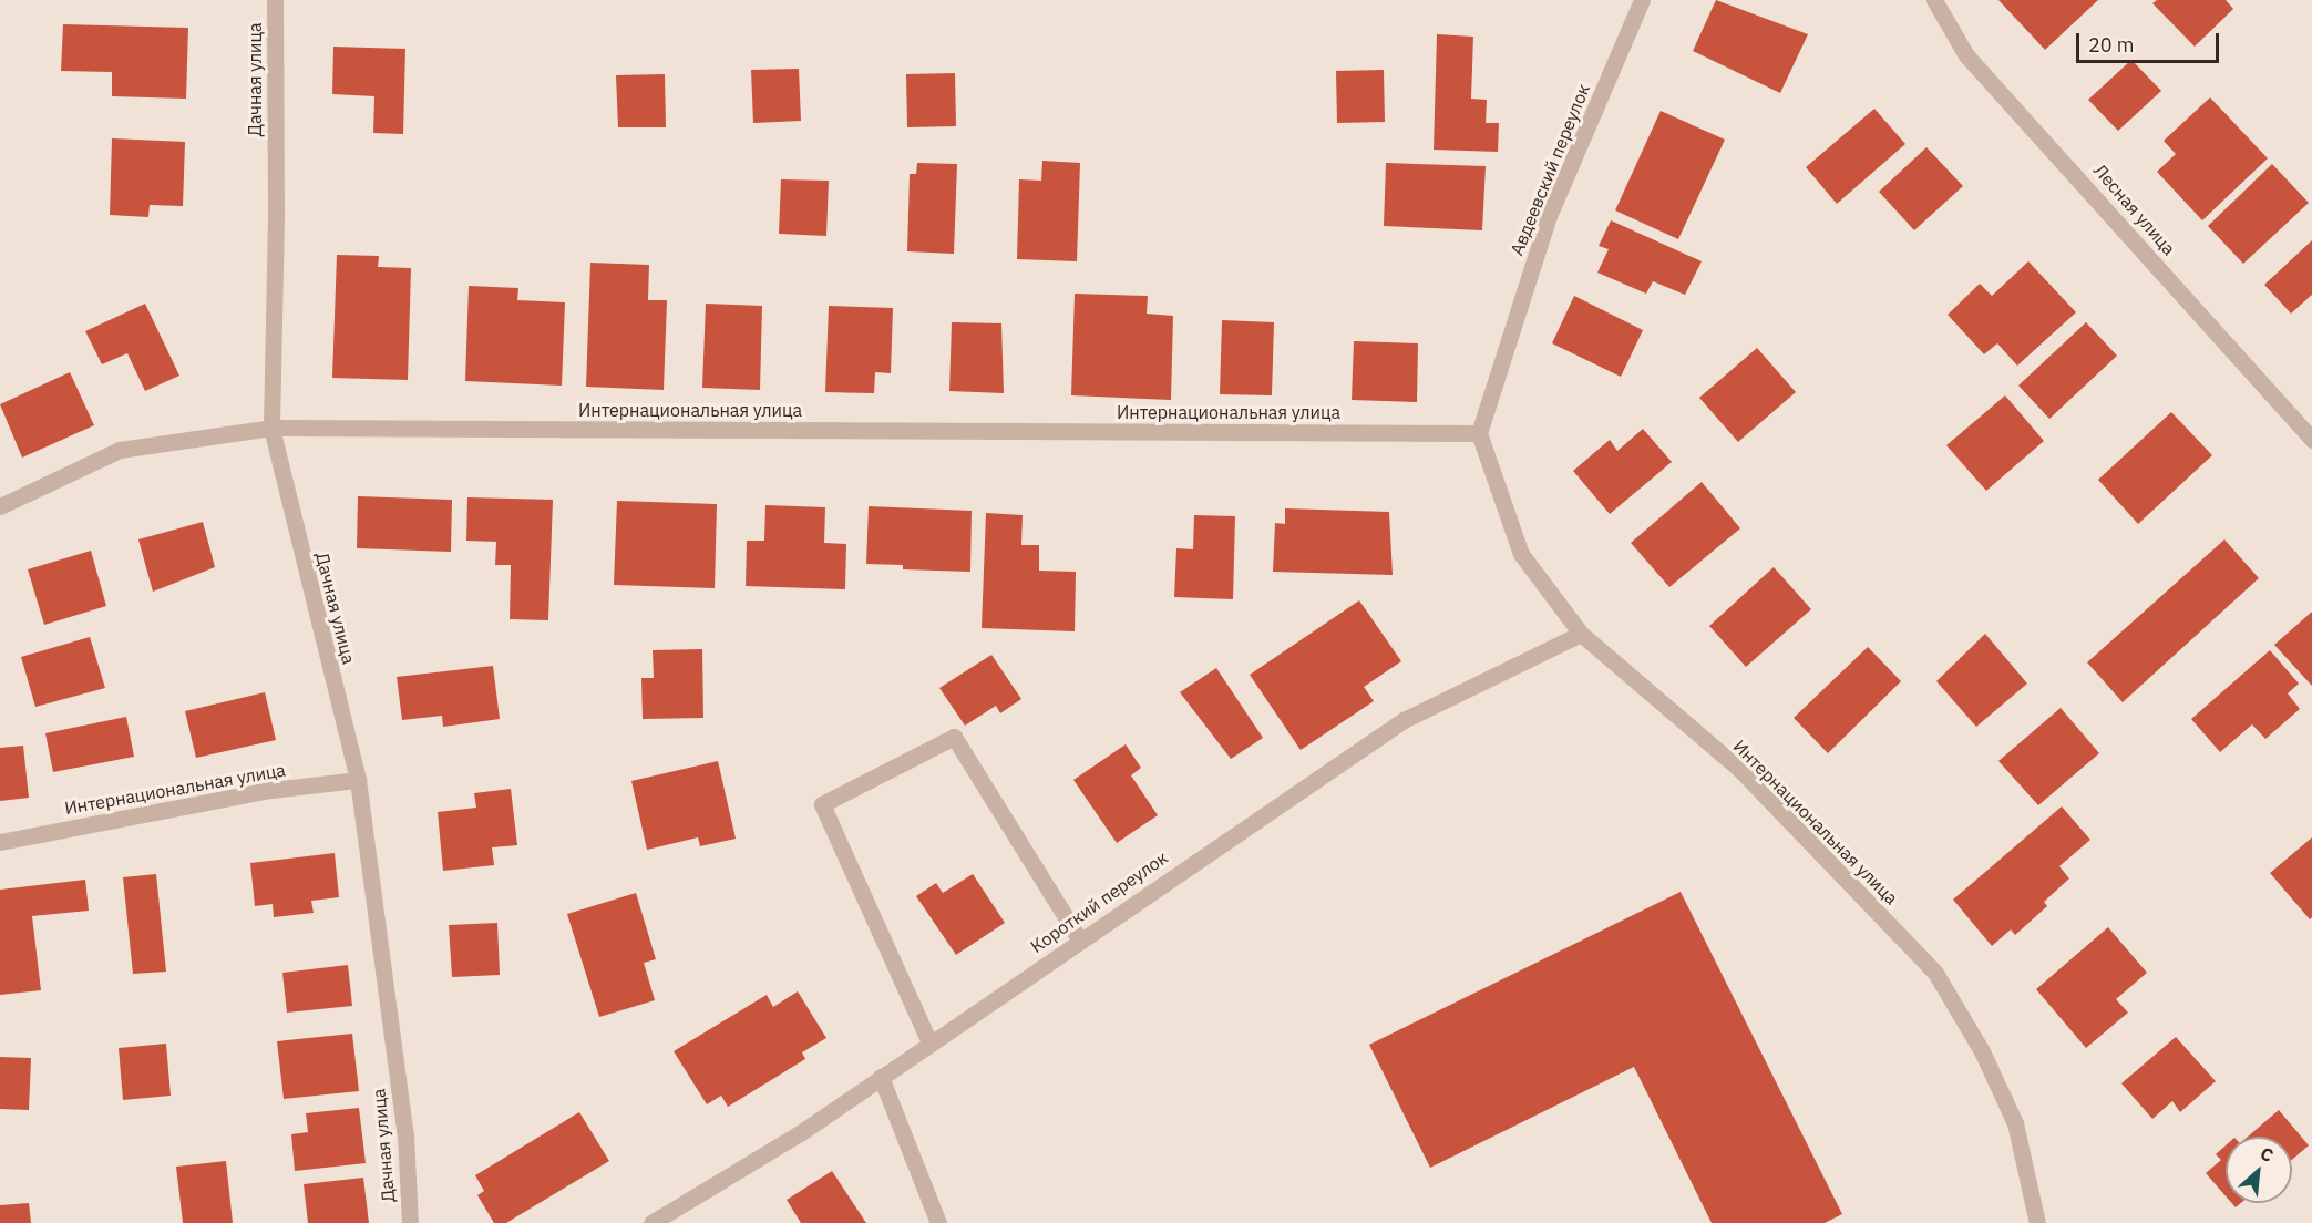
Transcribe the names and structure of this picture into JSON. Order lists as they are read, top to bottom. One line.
{"streets":{"street":["Дачная улица","Авдеевский переулок","Лесная улица","Интернациональная улица","Короткий переулок"]},"crossings":[["Дачная улица","Интернациональная улица"],["Авдеевский переулок","Интернациональная улица"],["Интернациональная улица","Короткий переулок"]],"scale_bar":"20 m","north":"top right"}
